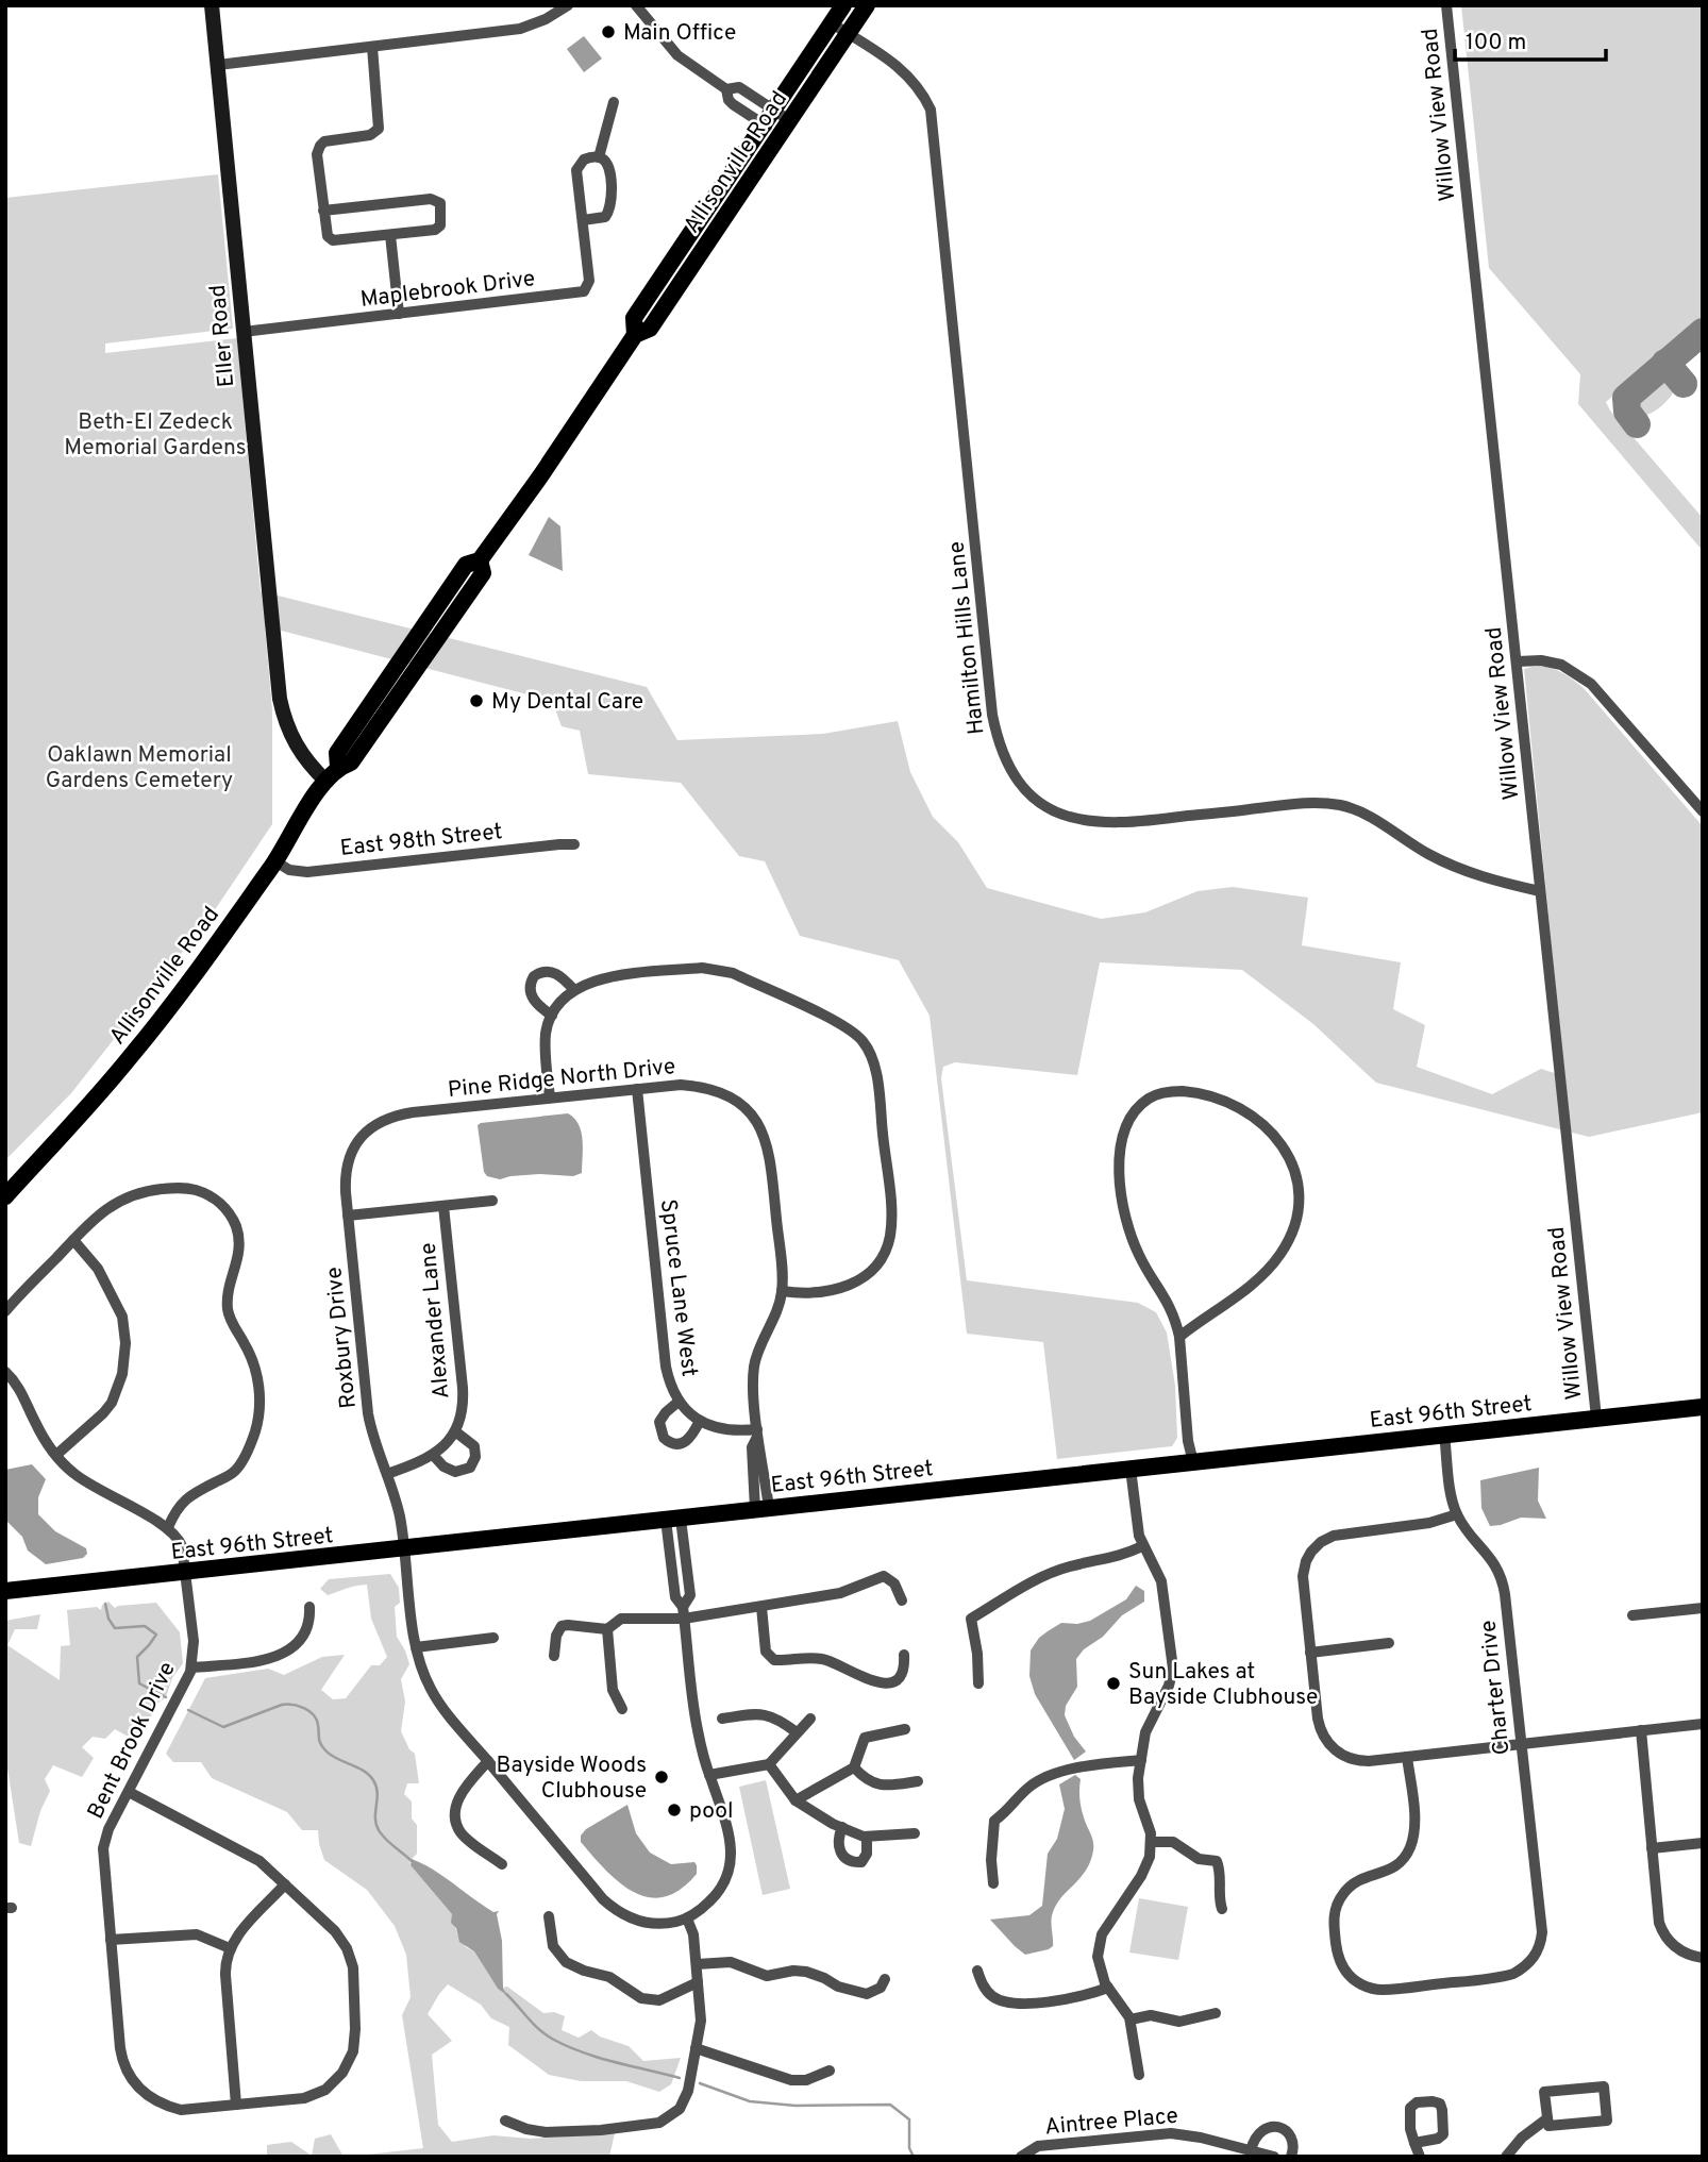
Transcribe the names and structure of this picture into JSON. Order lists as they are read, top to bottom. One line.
{"streets":{"main road":["Allisonville Road","East 96th Street"],"street":["Willow View Road","Maplebrook Drive","Eller Road","Hamilton Hills Lane","East 98th Street","Pine Ridge North Drive","Spruce Lane West","Alexander Lane","Roxbury Drive","Charter Drive","Bent Brook Drive","Aintree Place"]},"crossings":[["Willow View Road","Hamilton Hills Lane"],["Willow View Road","East 96th Street"],["Allisonville Road","Eller Road"],["Allisonville Road","Hamilton Hills Lane"],["Allisonville Road","East 98th Street"],["Maplebrook Drive","Eller Road"],["Pine Ridge North Drive","Spruce Lane West"],["Pine Ridge North Drive","Roxbury Drive"],["Roxbury Drive","East 96th Street"],["East 96th Street","Charter Drive"],["East 96th Street","Bent Brook Drive"]],"parks":["Beth-El Zedeck Memorial Gardens","Oaklawn Memorial Gardens Cemetery"],"places":["Main Office","My Dental Care","Sun Lakes at Bayside Clubhouse","Bayside Woods Clubhouse","pool"],"scale_bar":"100 m"}
